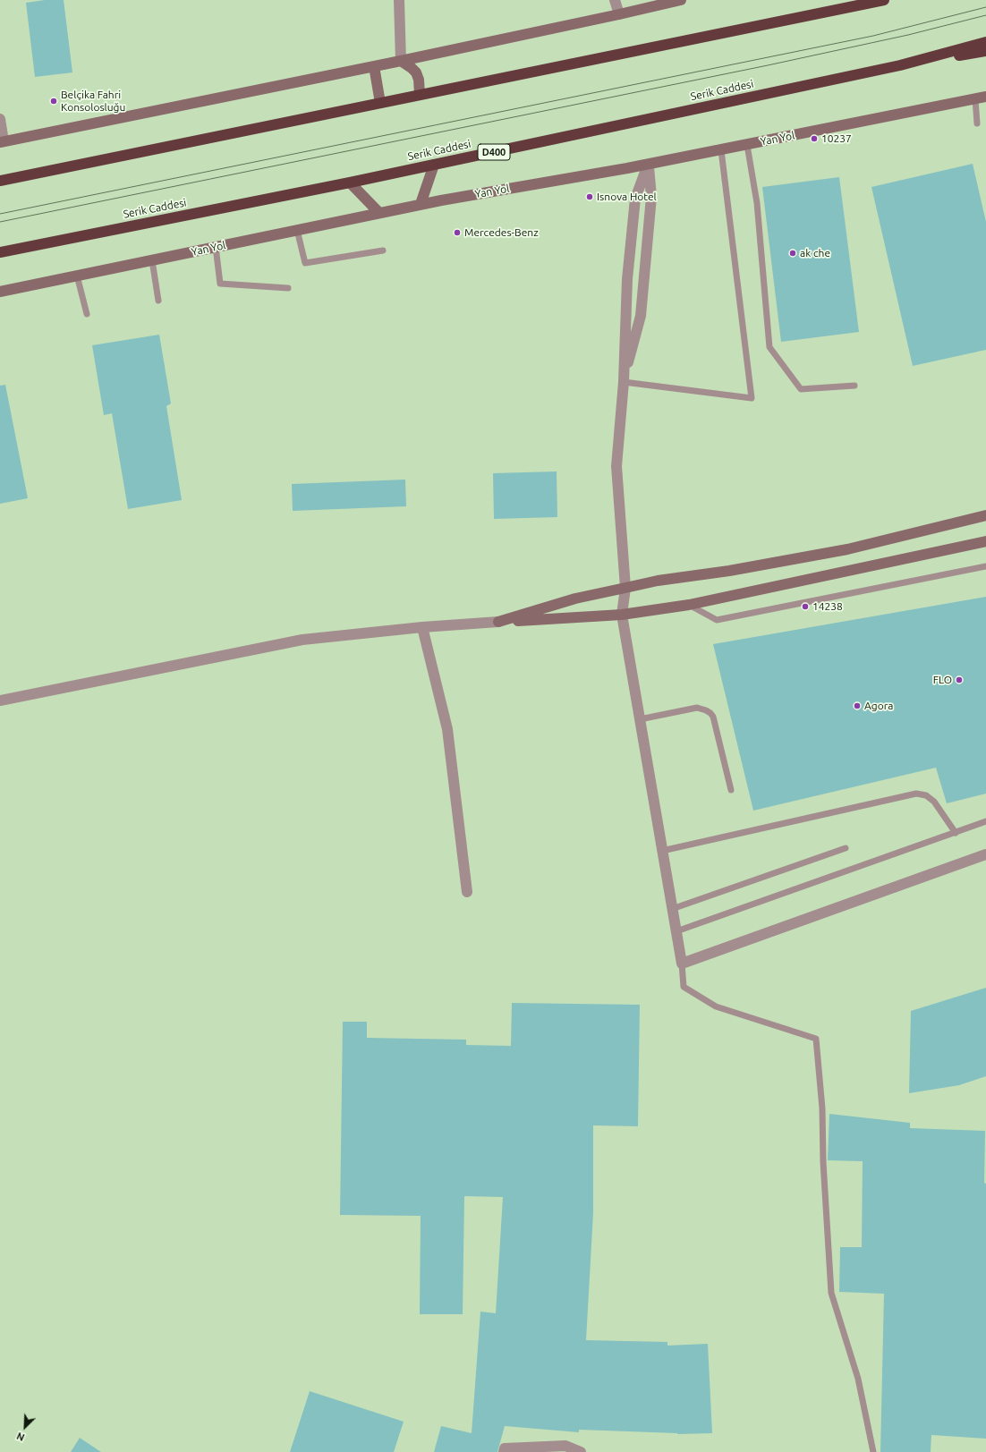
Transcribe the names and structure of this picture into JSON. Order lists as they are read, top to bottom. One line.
{"streets":{"highway":["Serik Caddesi","D400"],"street":["Yan Yol"]},"places":["Belçika Fahri Konsolosluğu","10237","Isnova Hotel","Mercedes-Benz","ak che","14238","FLO","Agora"],"north":"bottom left"}
